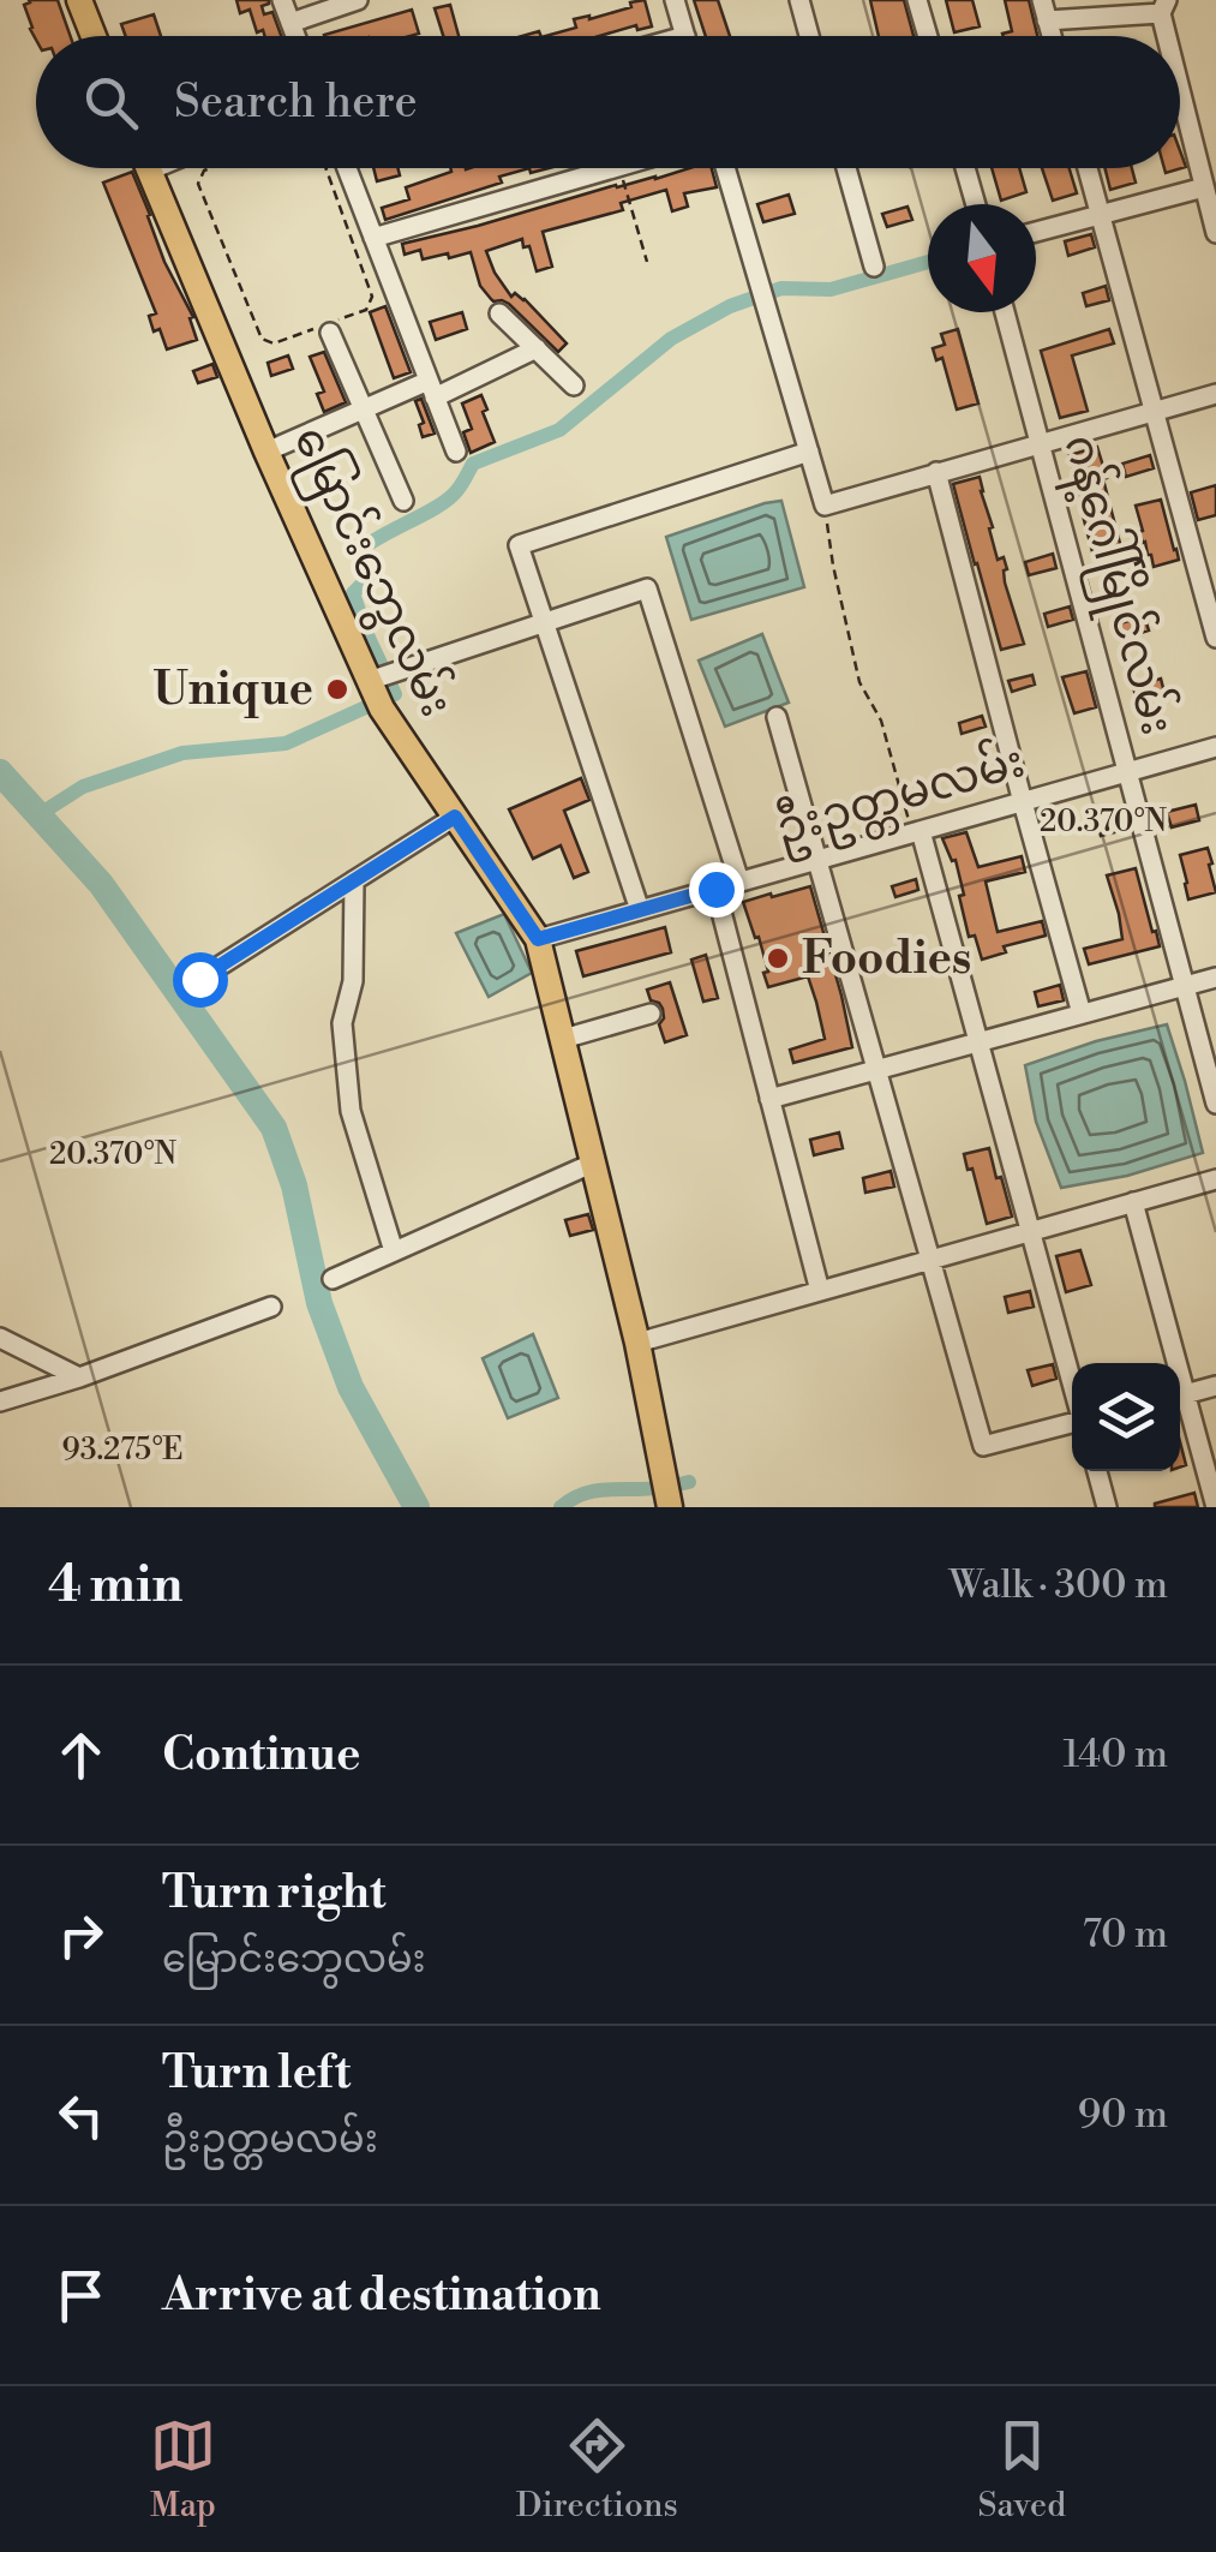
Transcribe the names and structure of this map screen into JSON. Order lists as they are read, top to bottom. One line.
{"streets":{"main road":["မြောင်းဘွေလမ်း"],"street":["ဂန့်ဂေါ်မြိုင်လမ်း","ဦးဥတ္တမလမ်း"]},"crossings":[["မြောင်းဘွေလမ်း","ဦးဥတ္တမလမ်း"],["ဂန့်ဂေါ်မြိုင်လမ်း","ဦးဥတ္တမလမ်း"]],"places":["Unique","Foodies"],"north":"bottom","page":{"search":"Search here","heading":["4 min","Walk · 300 m"],"list":[["Continue","140 m"],["Turn right","မြောင်းဘွေလမ်း","70 m"],["Turn left","ဦးဥတ္တမလမ်း","90 m"],"Arrive at destination"],"nav":["Map","Directions","Saved"]},"coordinates":["20.370°N","93.275°E"]}
